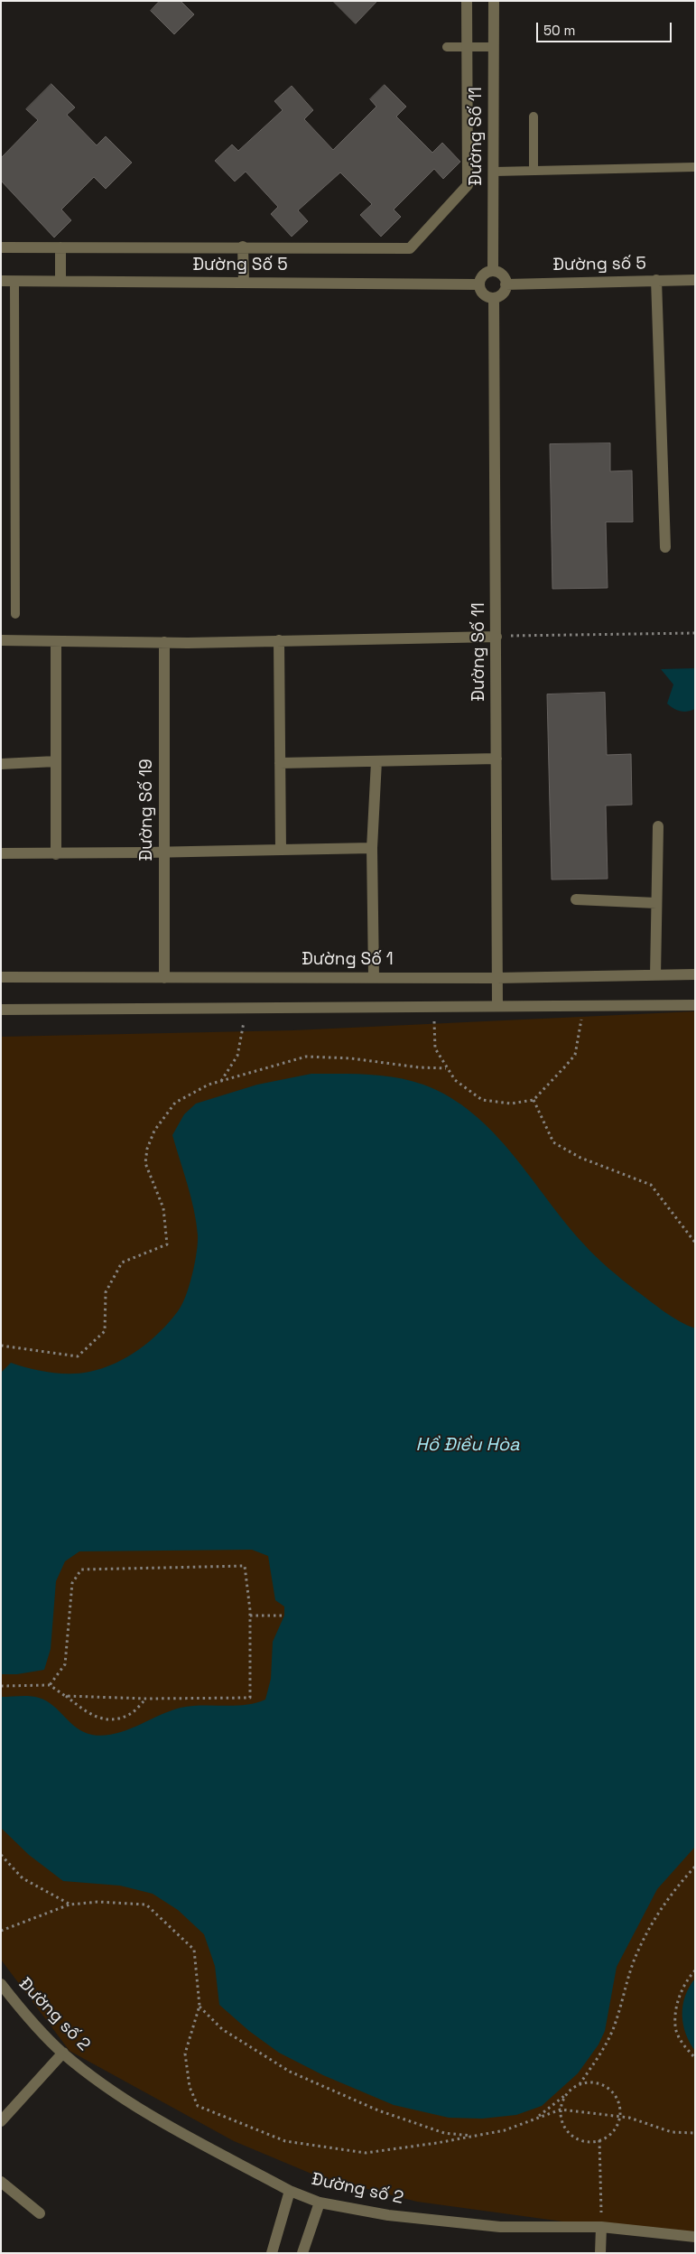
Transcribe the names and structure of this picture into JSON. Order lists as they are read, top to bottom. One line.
{"streets":{"street":["Đường Số 11","Đường số 5","Đường Số 5","Đường Số 19","Đường Số 1","Đường số 2"]},"crossings":[["Đường Số 11","Đường số 5"],["Đường Số 11","Đường Số 5"],["Đường Số 11","Đường Số 1"],["Đường số 5","Đường Số 5"],["Đường Số 19","Đường Số 1"]],"water":["Hồ Điều Hòa"],"scale_bar":"50 m"}
